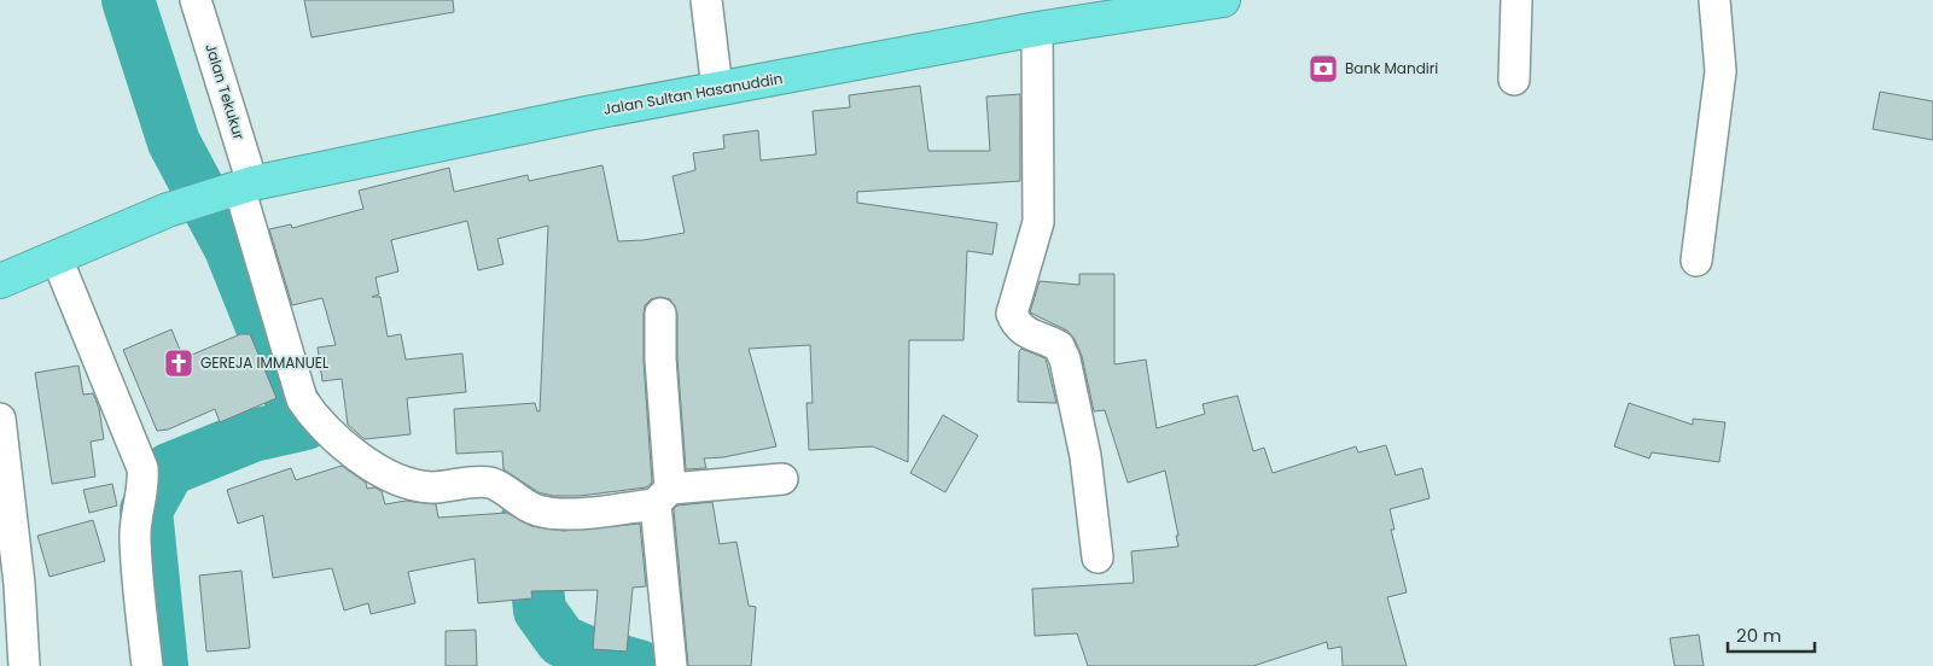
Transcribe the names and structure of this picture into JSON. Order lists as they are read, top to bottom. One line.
{"streets":{"highway":["Jalan Sultan Hasanuddin"],"street":["Jalan Tekukur"]},"crossings":[["Jalan Tekukur","Jalan Sultan Hasanuddin"]],"places":{"bank":["Bank Mandiri"],"church":["GEREJA IMMANUEL"]},"scale_bar":"20 m"}
